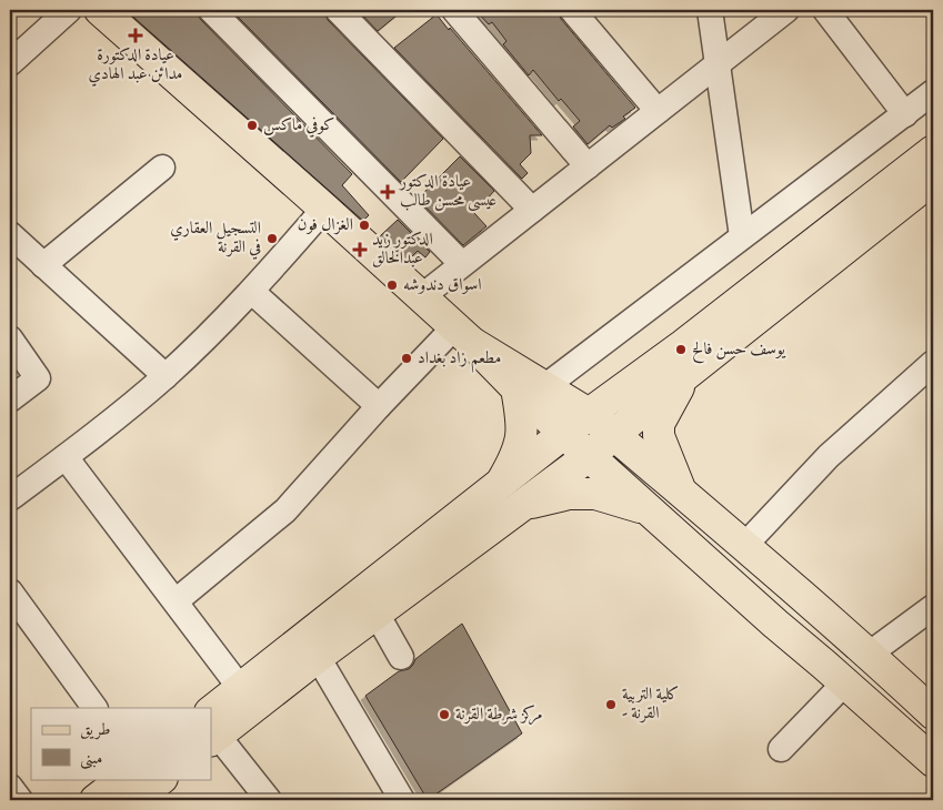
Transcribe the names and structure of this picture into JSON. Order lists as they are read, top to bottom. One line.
{"places":{"health":["عيادة الدكتورة مدائن عبد الهادي","عيادة الدكتور عيسى محسن طالب","الدكتور زيد عبدالخالق"],"other":["كوفي ماكس","الغزال فون","التسجيل العقاري في القرنة","اسواق دندوشه","يوسف حسن فالح","مطعم زاد بغداد","كلية التربية - القرنة","مركز شرطة القرنة"]},"legend":["طريق","مبنى"]}
